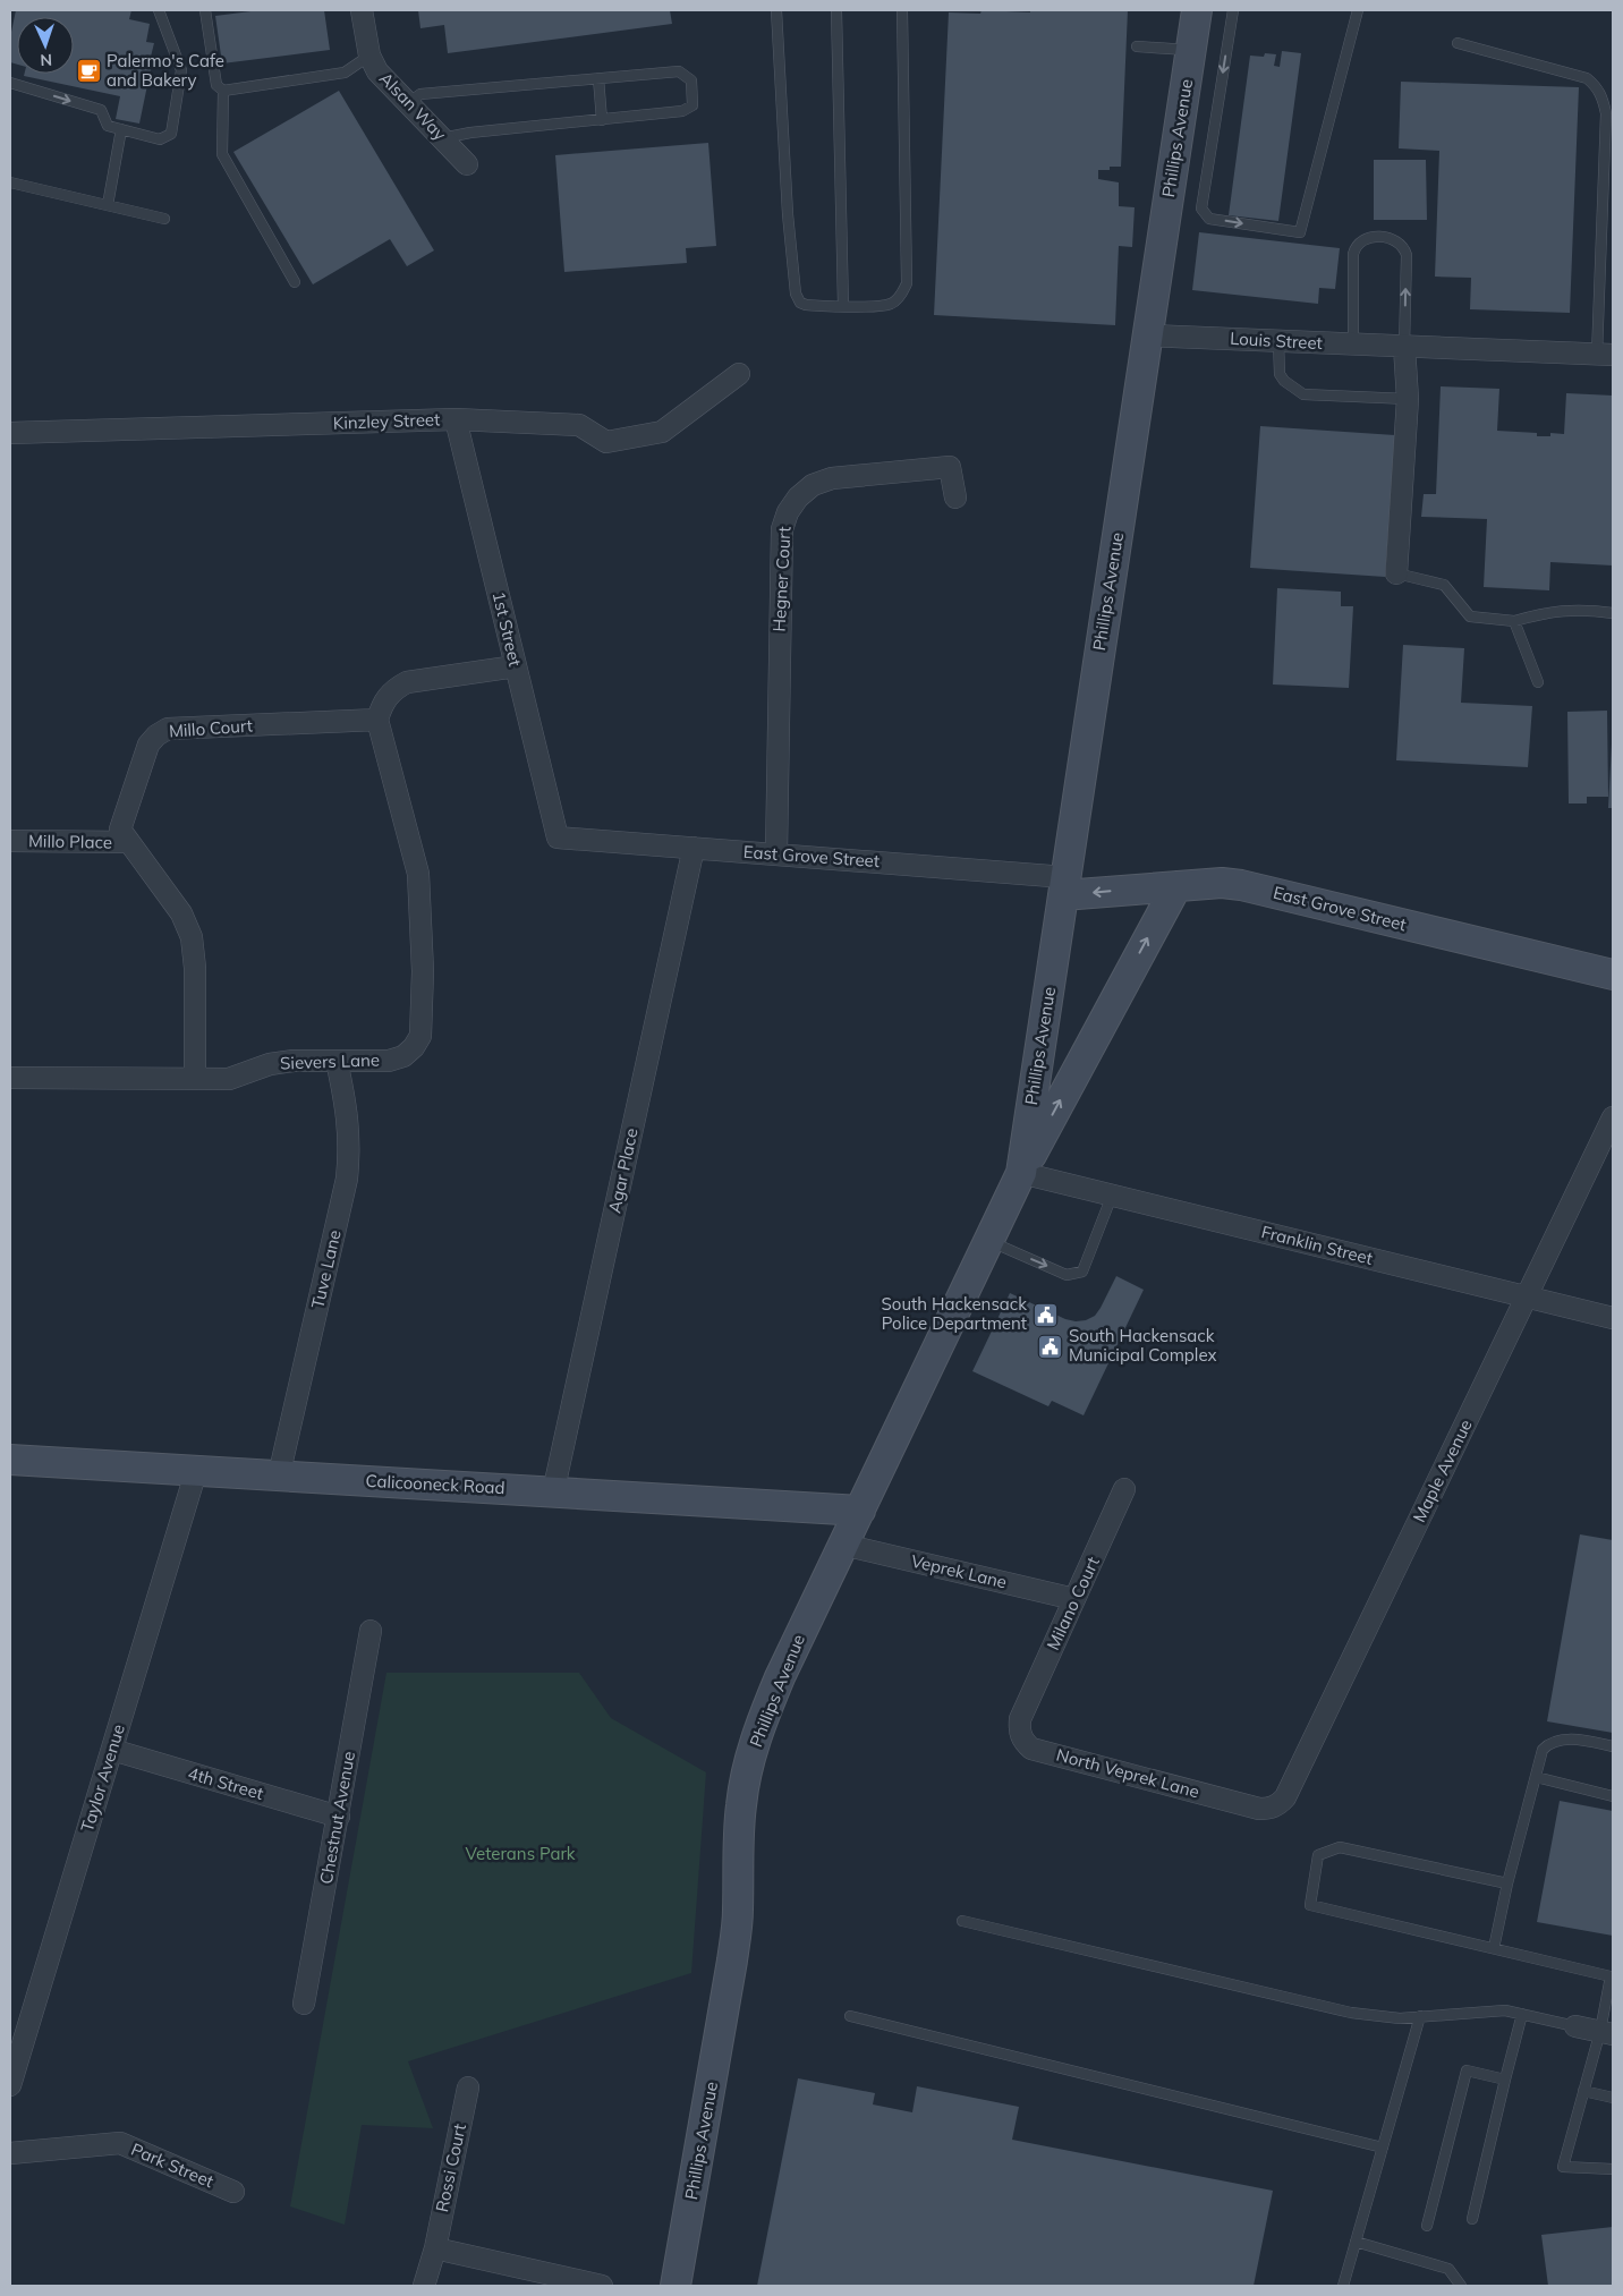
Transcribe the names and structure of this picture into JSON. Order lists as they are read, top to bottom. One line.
{"streets":{"street":["Alsan Way","Phillips Avenue","Louis Street","Kinzley Street","Hegner Court","1st Street","Millo Court","Millo Place","East Grove Street","Sievers Lane","Agar Place","Franklin Street","Tuve Lane","Maple Avenue","Calicooneck Road","Veprek Lane","Milano Court","North Veprek Lane","Taylor Avenue","4th Street","Chestnut Avenue","Park Street","Rossi Court"]},"crossings":[["Phillips Avenue","Louis Street"],["Phillips Avenue","East Grove Street"],["Phillips Avenue","Franklin Street"],["Phillips Avenue","Calicooneck Road"],["Phillips Avenue","Veprek Lane"],["Kinzley Street","1st Street"],["Hegner Court","East Grove Street"],["1st Street","East Grove Street"],["Millo Court","Millo Place"],["Millo Court","Sievers Lane"],["East Grove Street","Agar Place"],["Sievers Lane","Tuve Lane"],["Agar Place","Calicooneck Road"],["Franklin Street","Maple Avenue"],["Tuve Lane","Calicooneck Road"],["Maple Avenue","North Veprek Lane"],["Calicooneck Road","Taylor Avenue"],["Veprek Lane","Milano Court"],["Milano Court","North Veprek Lane"],["Taylor Avenue","4th Street"],["4th Street","Chestnut Avenue"]],"parks":["Veterans Park"],"places":{"cafe":["Palermo's Cafe and Bakery"],"public building":["South Hackensack Police Department","South Hackensack Municipal Complex"]},"north":"bottom"}
